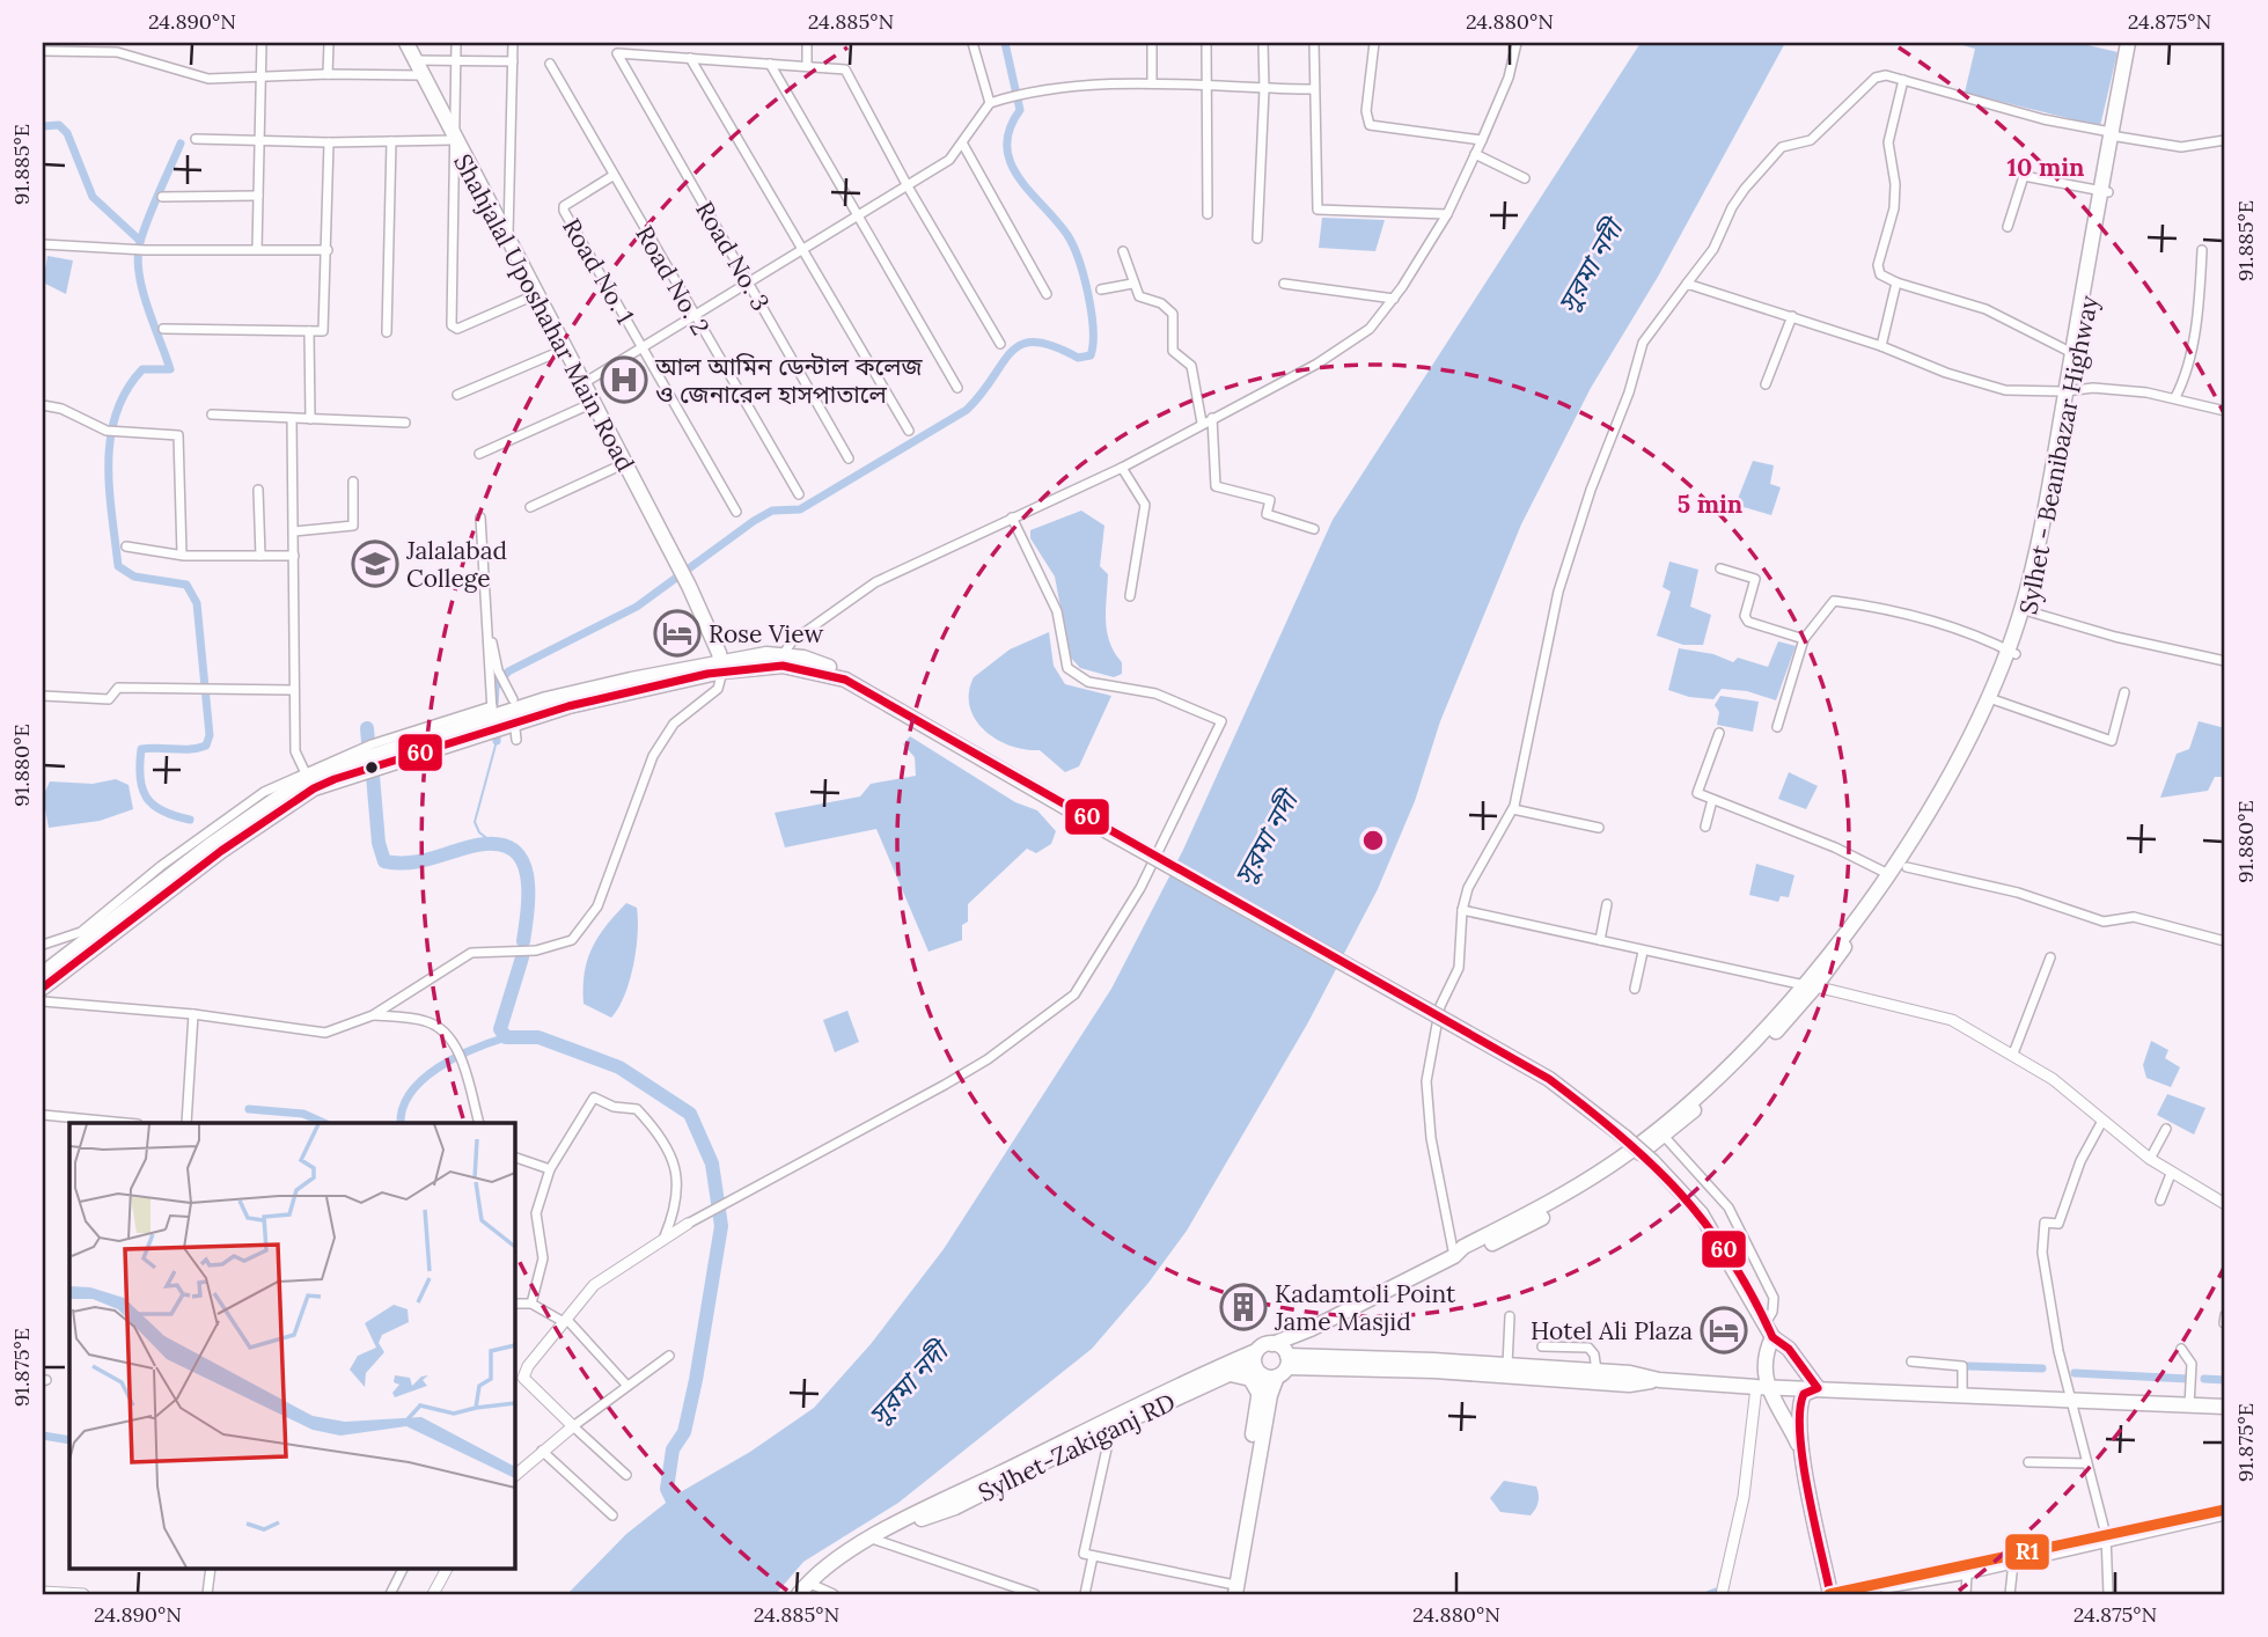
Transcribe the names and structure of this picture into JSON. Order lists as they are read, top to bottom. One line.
{"streets":{"main road":["Shahjalal Uposhahar Main Road","Sylhet - Beanibazar Highway","Sylhet-Zakiganj RD"],"street":["Road No. 3","Road No. 1","Road No. 2"]},"crossings":[["Road No. 1","Road No. 2"]],"water":["সুরমা নদী"],"places":{"hospital":["আল আমিন ডেন্টাল কলেজ ও জেনারেল হাসপাতালে"],"school or university":["Jalalabad College"],"hotel":["Rose View","Hotel Ali Plaza"],"building":["Kadamtoli Point Jame Masjid"]},"lines":["transit line 60","transit line R1"],"coordinates":["24.890°N","24.885°N","24.880°N","24.875°N","91.885°E","91.880°E","91.875°E"],"rings":["10 min","5 min"]}
